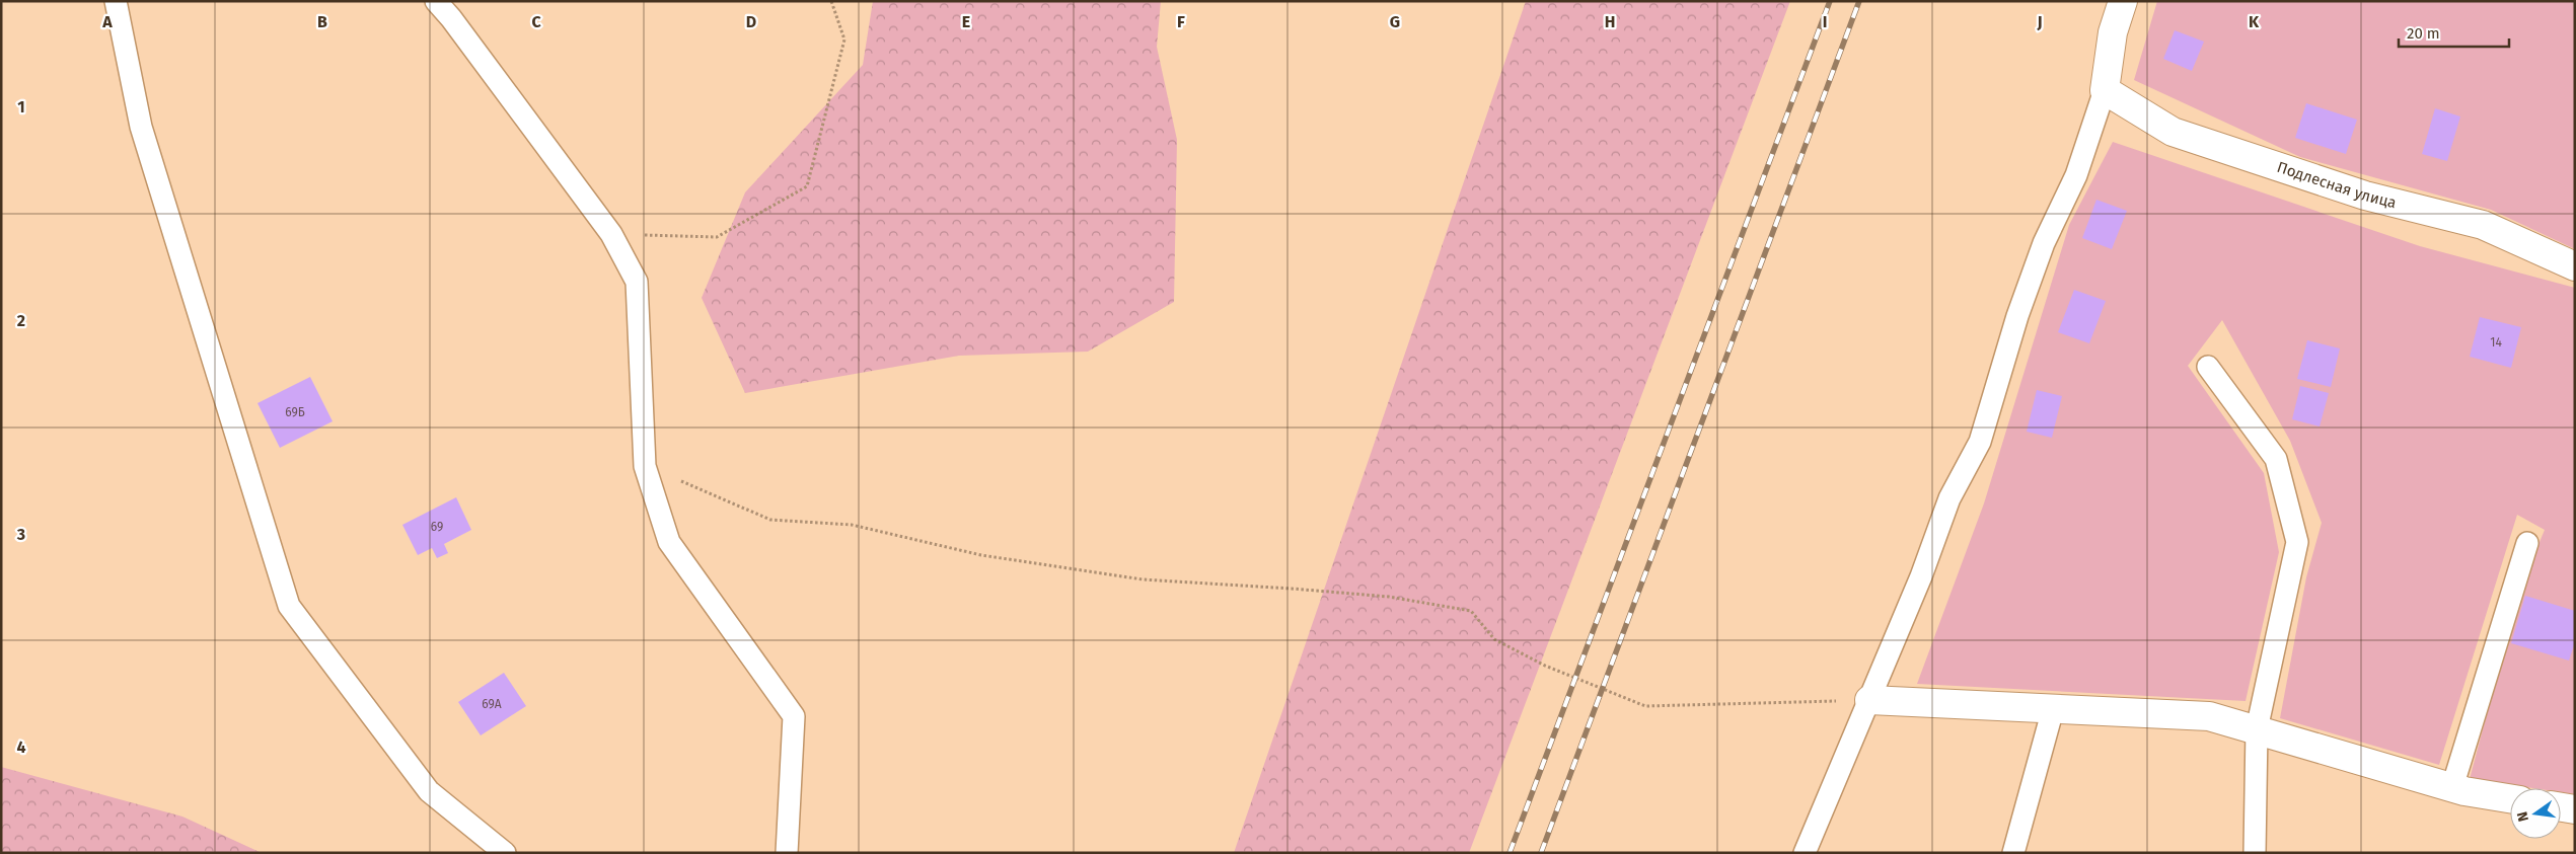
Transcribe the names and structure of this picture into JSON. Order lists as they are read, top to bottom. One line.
{"streets":{"street":["Подлесная улица"]},"house_numbers":["14","69Б","69","69А"],"scale_bar":"20 m","north":"left","grid":{"columns":["A","B","C","D","E","F","G","H","I","J","K"],"rows":["1","2","3","4"]}}
